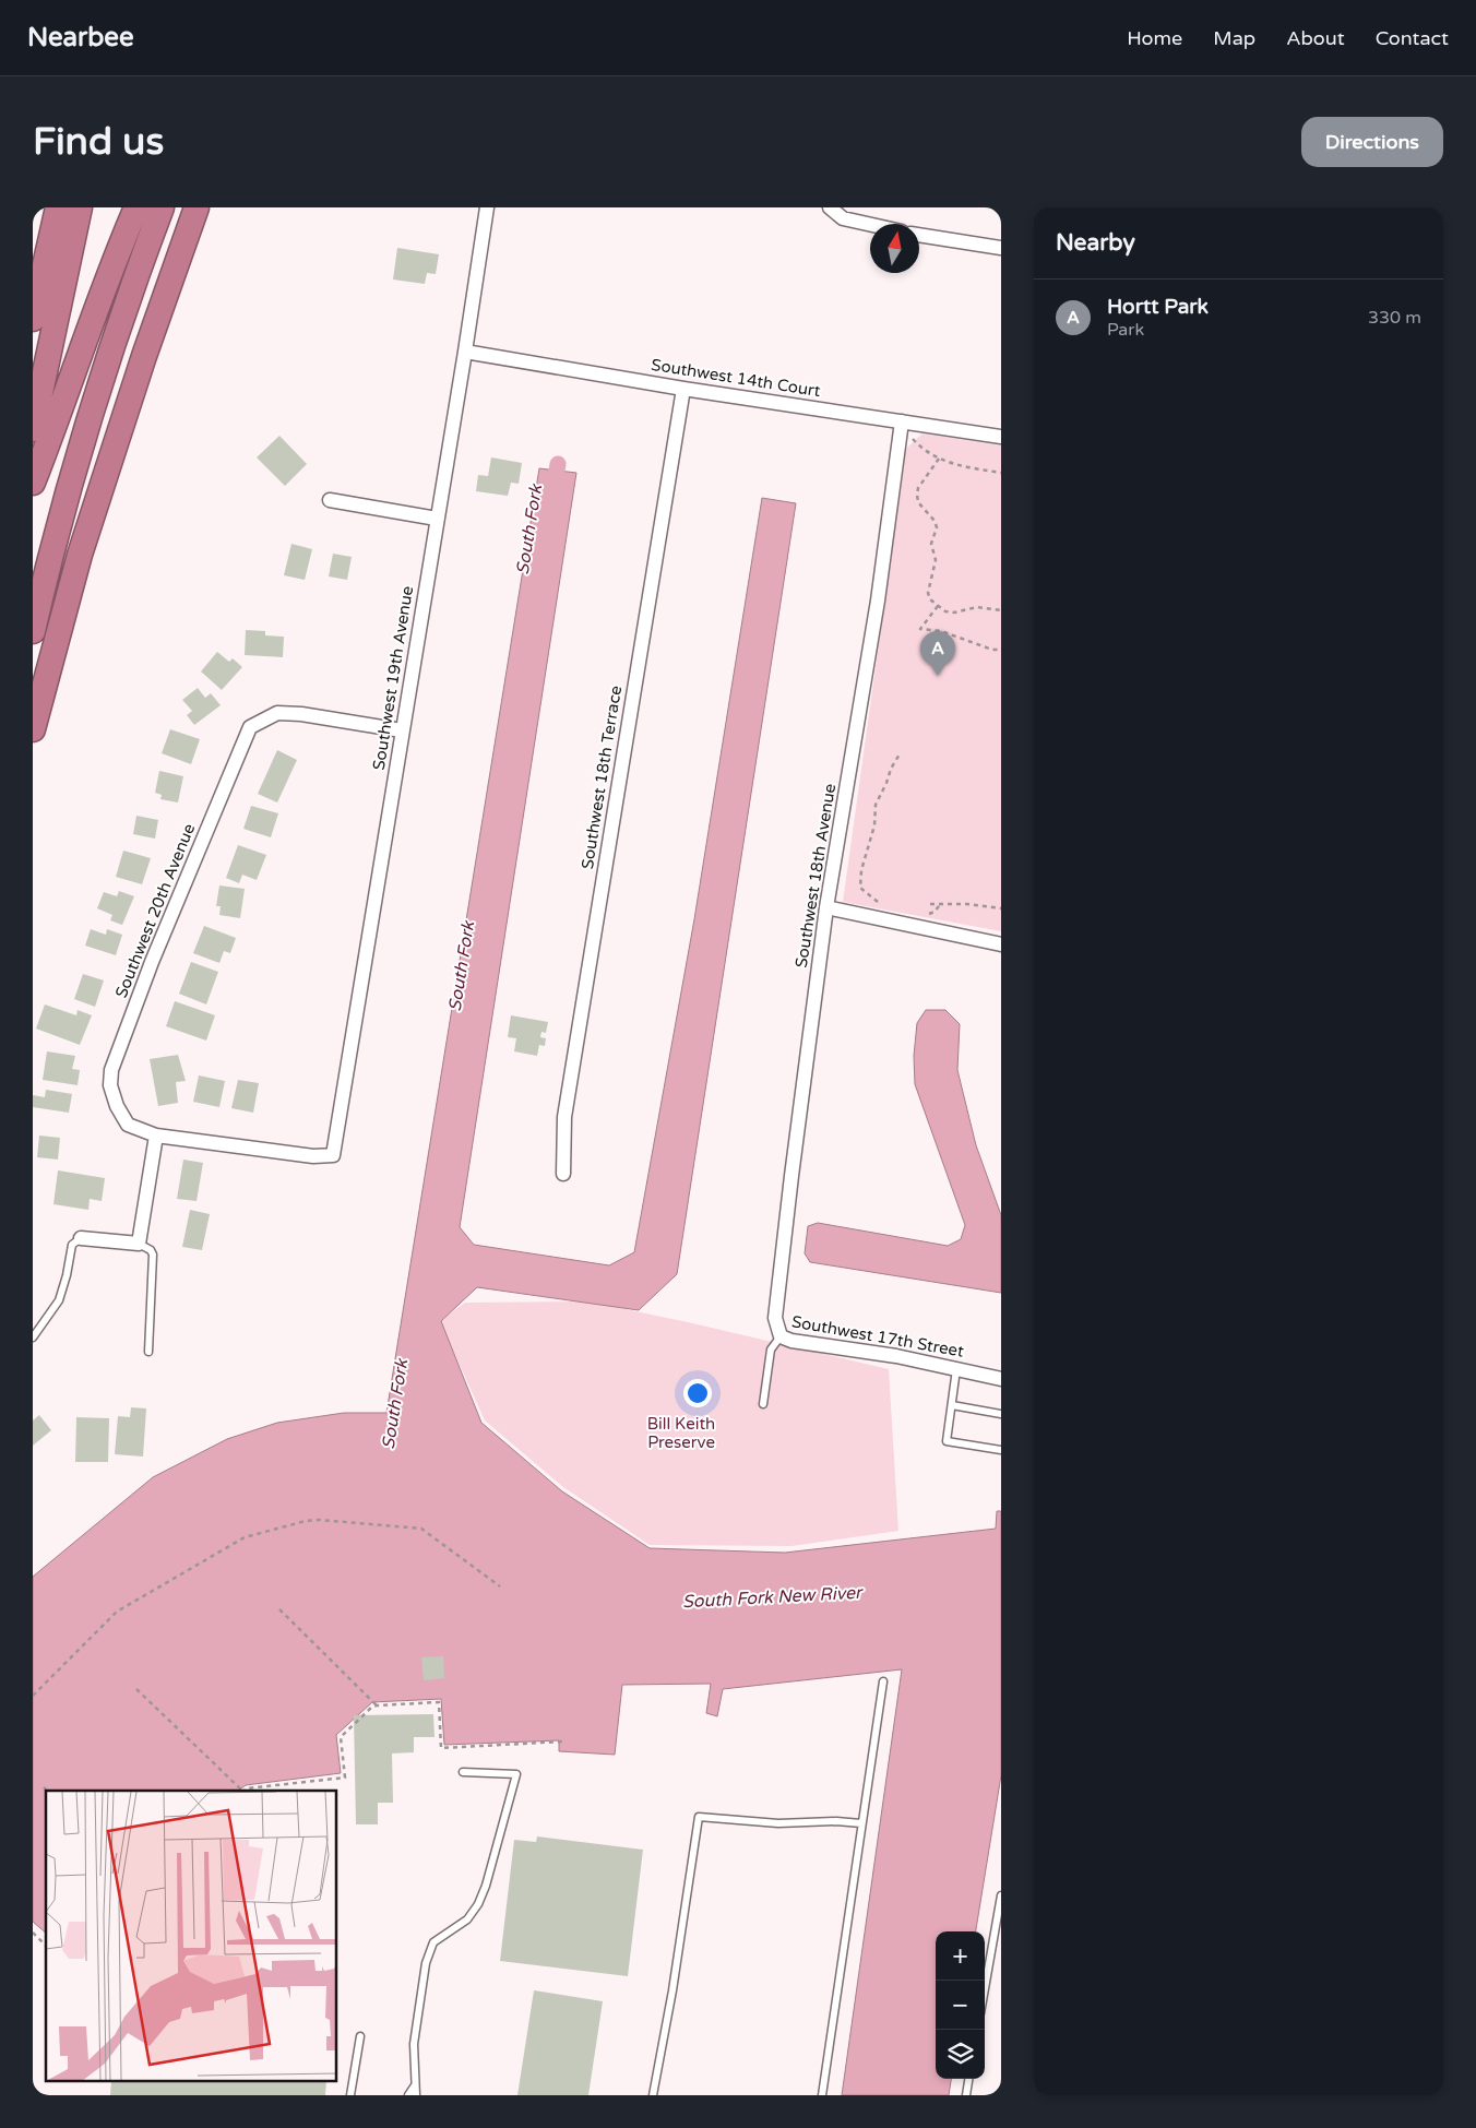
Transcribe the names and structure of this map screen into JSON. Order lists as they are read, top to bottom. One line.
{"streets":{"street":["Southwest 14th Court","Southwest 19th Avenue","Southwest 18th Terrace","Southwest 18th Avenue","Southwest 20th Avenue","Southwest 17th Street"]},"crossings":[["Southwest 14th Court","Southwest 19th Avenue"],["Southwest 14th Court","Southwest 18th Terrace"],["Southwest 14th Court","Southwest 18th Avenue"],["Southwest 19th Avenue","Southwest 20th Avenue"],["Southwest 18th Avenue","Southwest 17th Street"]],"water":["South Fork","South Fork New River"],"parks":["Bill Keith Preserve"],"north":"top","page":{"header":"Nearbee","nav":["Home","Map","About","Contact"],"buttons":"Directions","title":"Find us","heading":"Nearby","list":[{"mark":"A","name":"Hortt Park","note":"Park","value":"330 m"}],"pins":"A","map_buttons":["+","−"]}}
